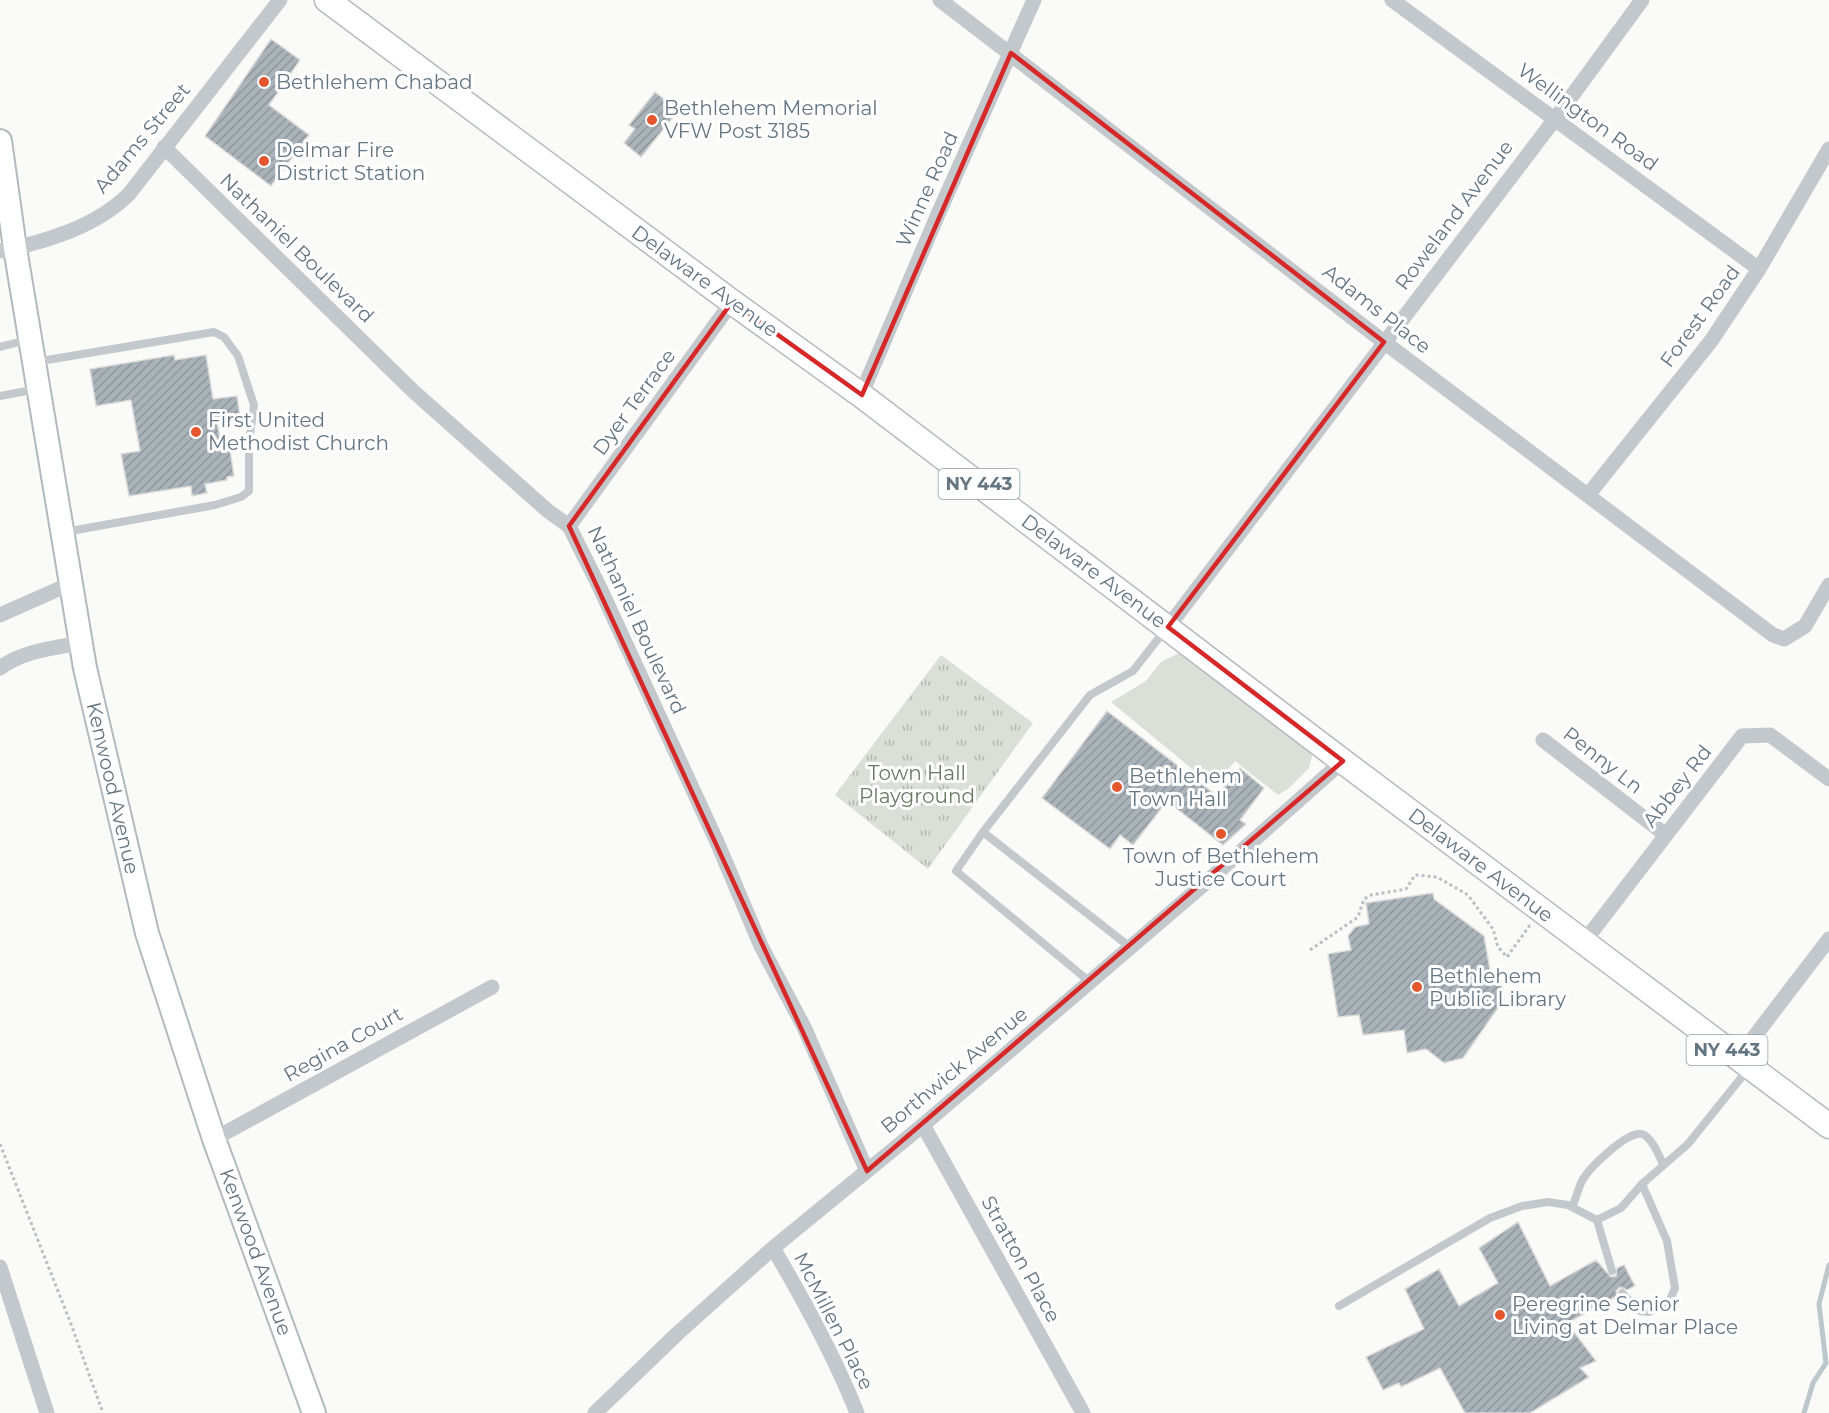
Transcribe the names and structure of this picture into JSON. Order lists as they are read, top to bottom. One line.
{"streets":{"main road":["Delaware Avenue","NY 443","Kenwood Avenue"],"street":["Wellington Road","Adams Street","Winne Road","Roweland Avenue","Nathaniel Boulevard","Adams Place","Forest Road","Dyer Terrace","Penny Ln","Abbey Rd","Regina Court","Borthwick Avenue","Stratton Place","McMillen Place"]},"crossings":[["Wellington Road","Roweland Avenue"],["Wellington Road","Forest Road"],["Adams Street","Nathaniel Boulevard"],["Adams Street","Kenwood Avenue"],["Winne Road","Delaware Avenue"],["Winne Road","Adams Place"],["Roweland Avenue","Delaware Avenue"],["Roweland Avenue","Adams Place"],["Nathaniel Boulevard","Dyer Terrace"],["Nathaniel Boulevard","Borthwick Avenue"],["Delaware Avenue","Dyer Terrace"],["Delaware Avenue","Abbey Rd"],["Delaware Avenue","Borthwick Avenue"],["Adams Place","Forest Road"],["Penny Ln","Abbey Rd"],["Kenwood Avenue","Regina Court"],["Borthwick Avenue","Stratton Place"],["Borthwick Avenue","McMillen Place"]],"parks":["Town Hall Playground"],"places":["Bethlehem Chabad","Bethlehem Memorial VFW Post 3185","Delmar Fire District Station","First United Methodist Church","Bethlehem Town Hall","Town of Bethlehem Justice Court","Bethlehem Public Library","Peregrine Senior Living at Delmar Place"]}
